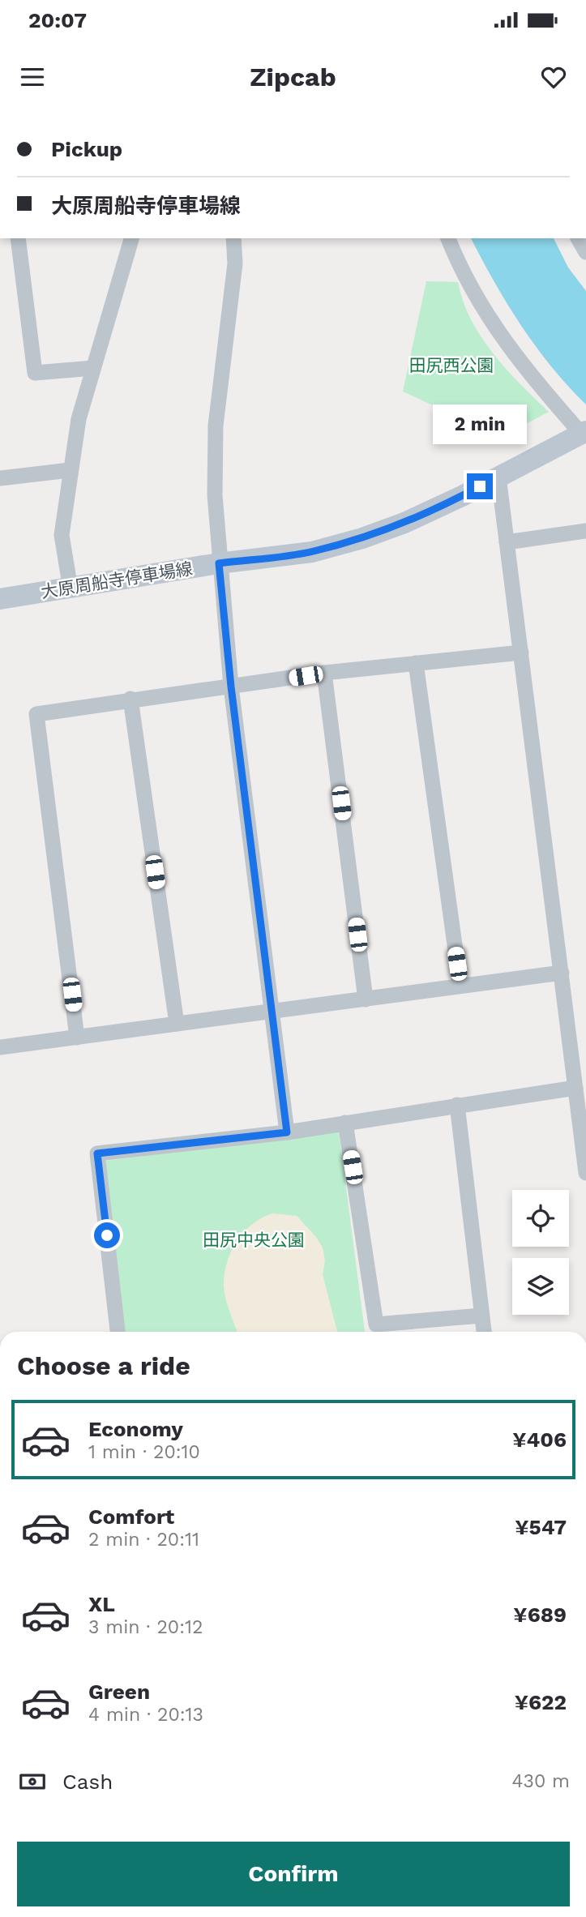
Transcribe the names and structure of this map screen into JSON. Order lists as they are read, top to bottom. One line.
{"streets":{"main road":["大原周船寺停車場線"]},"parks":["田尻西公園","田尻中央公園"],"page":{"status":"20:07","header":"Zipcab","banner":["Pickup","大原周船寺停車場線"],"bubble":"2 min","heading":"Choose a ride","list":[{"name":"Economy","note":"1 min · 20:10","value":"¥406"},{"name":"Comfort","note":"2 min · 20:11","value":"¥547"},{"name":"XL","note":"3 min · 20:12","value":"¥689"},{"name":"Green","note":"4 min · 20:13","value":"¥622"}],"pay":["Cash","430 m"],"buttons":"Confirm"}}
